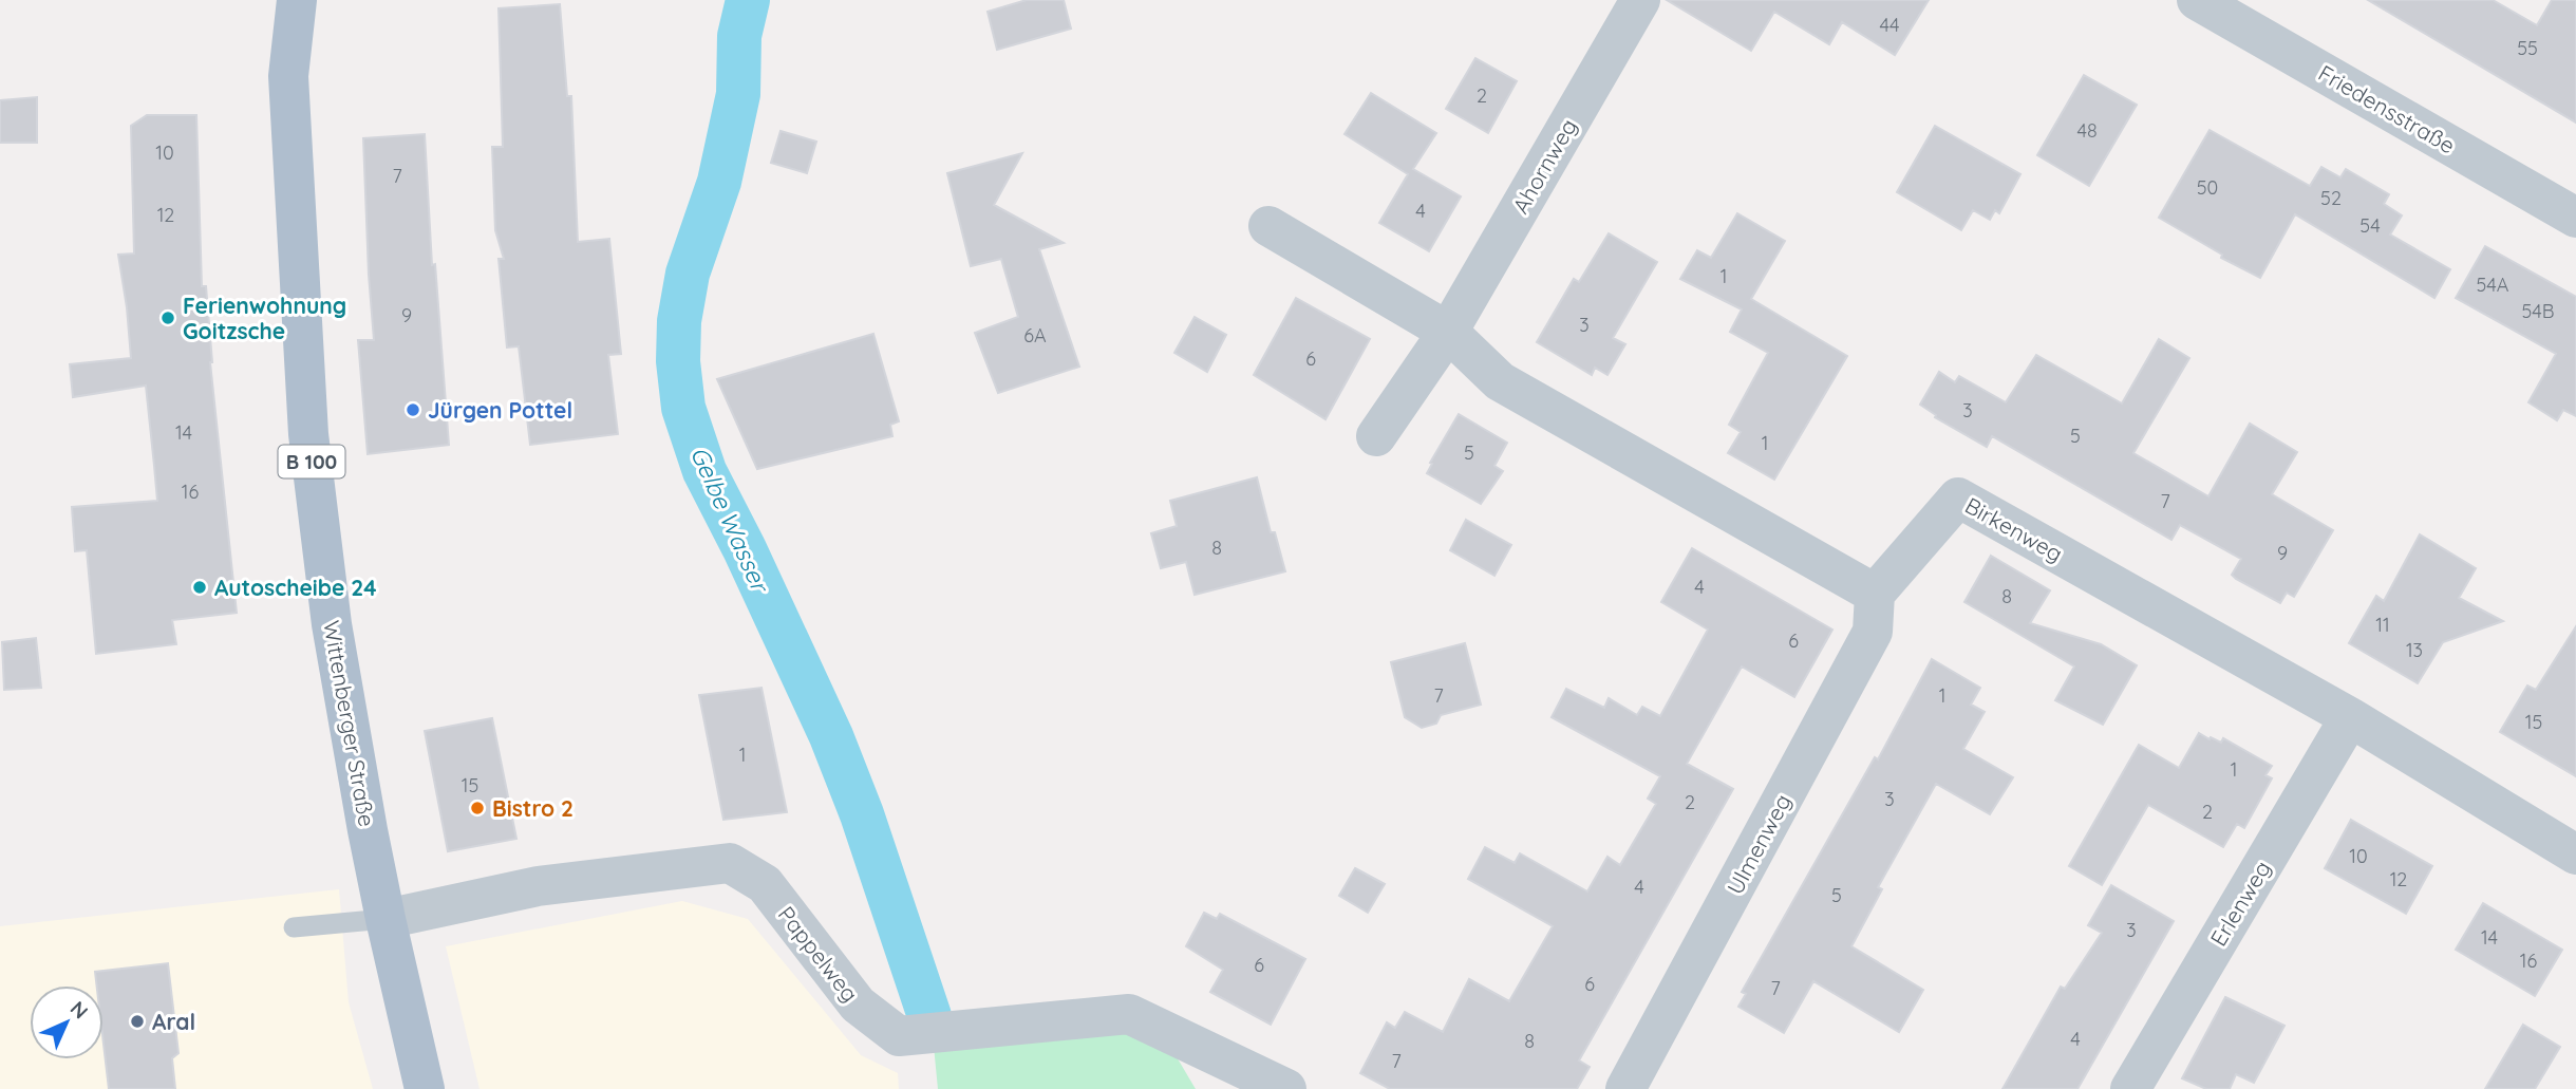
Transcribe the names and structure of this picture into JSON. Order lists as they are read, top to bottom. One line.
{"streets":{"main road":["B 100","Wittenberger Straße"],"street":["Friedensstraße","Ahornweg","Birkenweg","Ulmenweg","Erlenweg","Pappelweg"]},"crossings":[["Birkenweg","Ulmenweg"],["Birkenweg","Erlenweg"],["Wittenberger Straße","Pappelweg"]],"water":["Gelbe Wasser"],"places":["Ferienwohnung Goitzsche","Jürgen Pottel","Autoscheibe 24","Bistro 2","Aral"],"house_numbers":["44","55","2","48","10","7","50","52","4","12","54","1","54A","54B","9","3","6A","6","3","14","5","1","5","16","7","8","9","4","8","11","6","13","7","1","15","1","1","15","3","2","2","10","12","4","5","3","14","16","6","6","7","4","8","7"],"north":"top right"}
